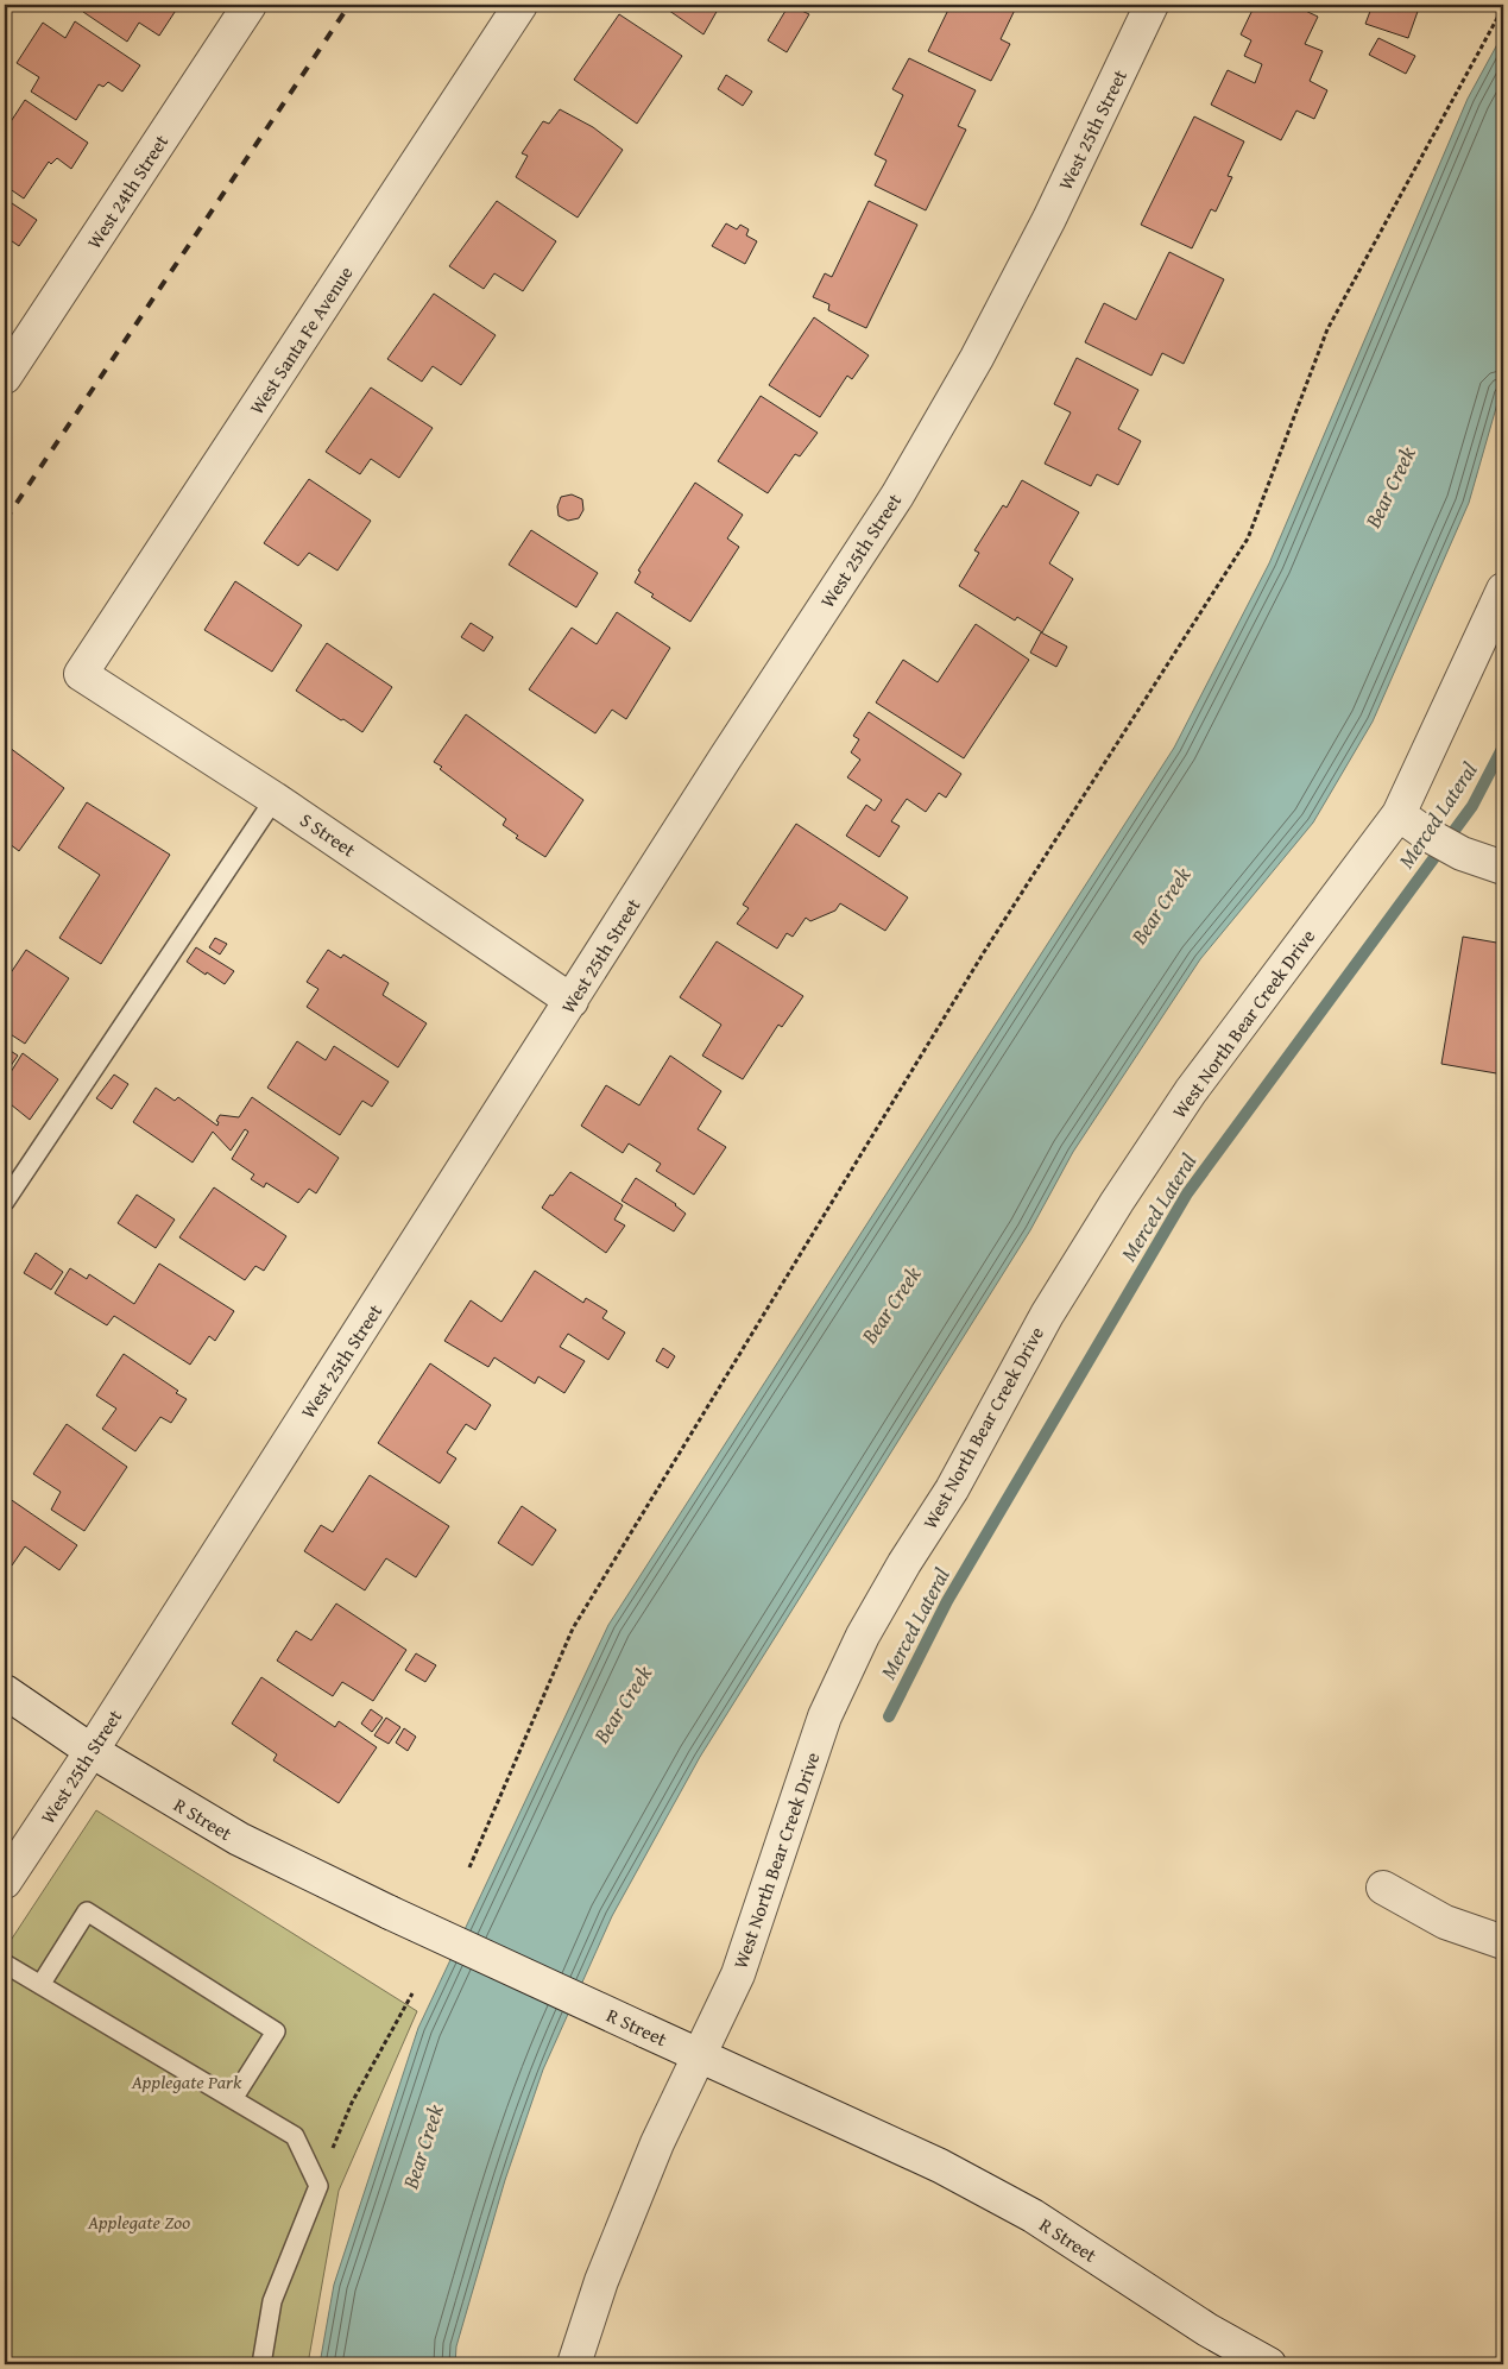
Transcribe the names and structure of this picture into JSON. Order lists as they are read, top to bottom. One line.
{"streets":{"street":["West 25th Street","West 24th Street","West Santa Fe Avenue","S Street","West North Bear Creek Drive","R Street"]},"crossings":[["West 25th Street","S Street"],["West 25th Street","R Street"],["West Santa Fe Avenue","S Street"],["West North Bear Creek Drive","R Street"]],"water":["Bear Creek","Merced Lateral"],"parks":["Applegate Park","Applegate Zoo"]}
